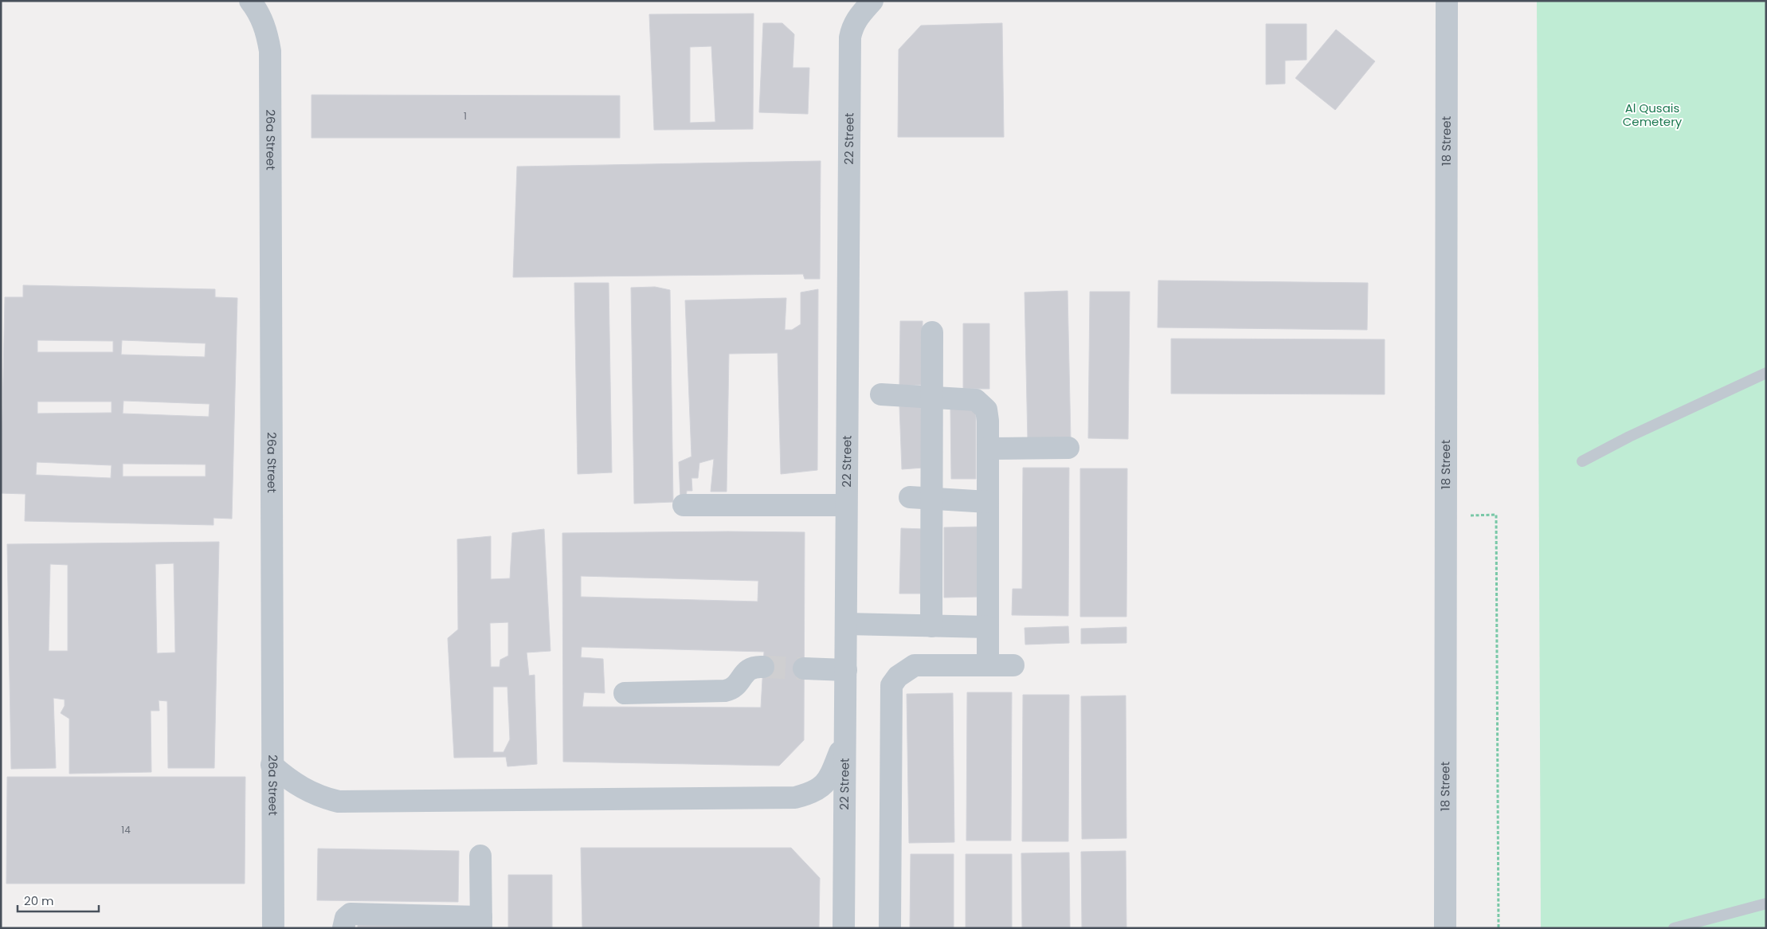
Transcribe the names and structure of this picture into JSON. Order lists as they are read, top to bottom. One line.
{"streets":{"street":["22 Street","26a Street","18 Street"]},"parks":["Al Qusais Cemetery"],"house_numbers":["1","14"],"scale_bar":"20 m"}
